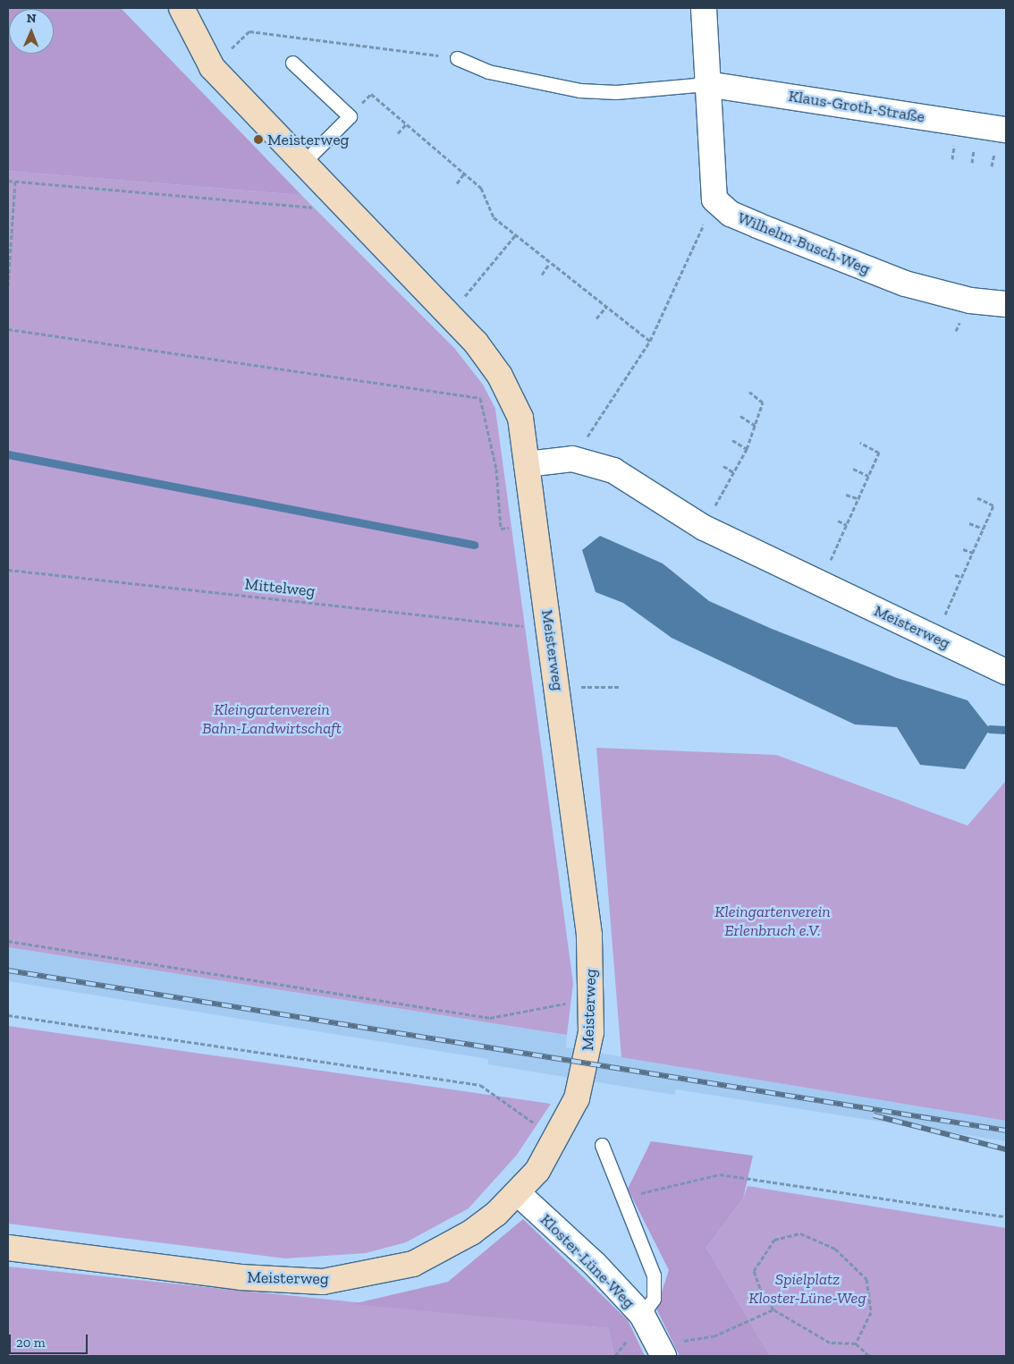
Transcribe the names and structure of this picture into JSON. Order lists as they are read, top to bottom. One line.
{"streets":{"street":["Klaus-Groth-Straße","Wilhelm-Busch-Weg","Meisterweg","Kloster-Lüne-Weg"],"path":["Mittelweg"]},"crossings":[["Mittelweg","Meisterweg"],["Meisterweg","Kloster-Lüne-Weg"]],"parks":["Kleingartenverein Bahn-Landwirtschaft","Kleingartenverein Erlenbruch e.V.","Spielplatz Kloster-Lüne-Weg"],"places":["Meisterweg"],"scale_bar":"20 m","north":"top"}
